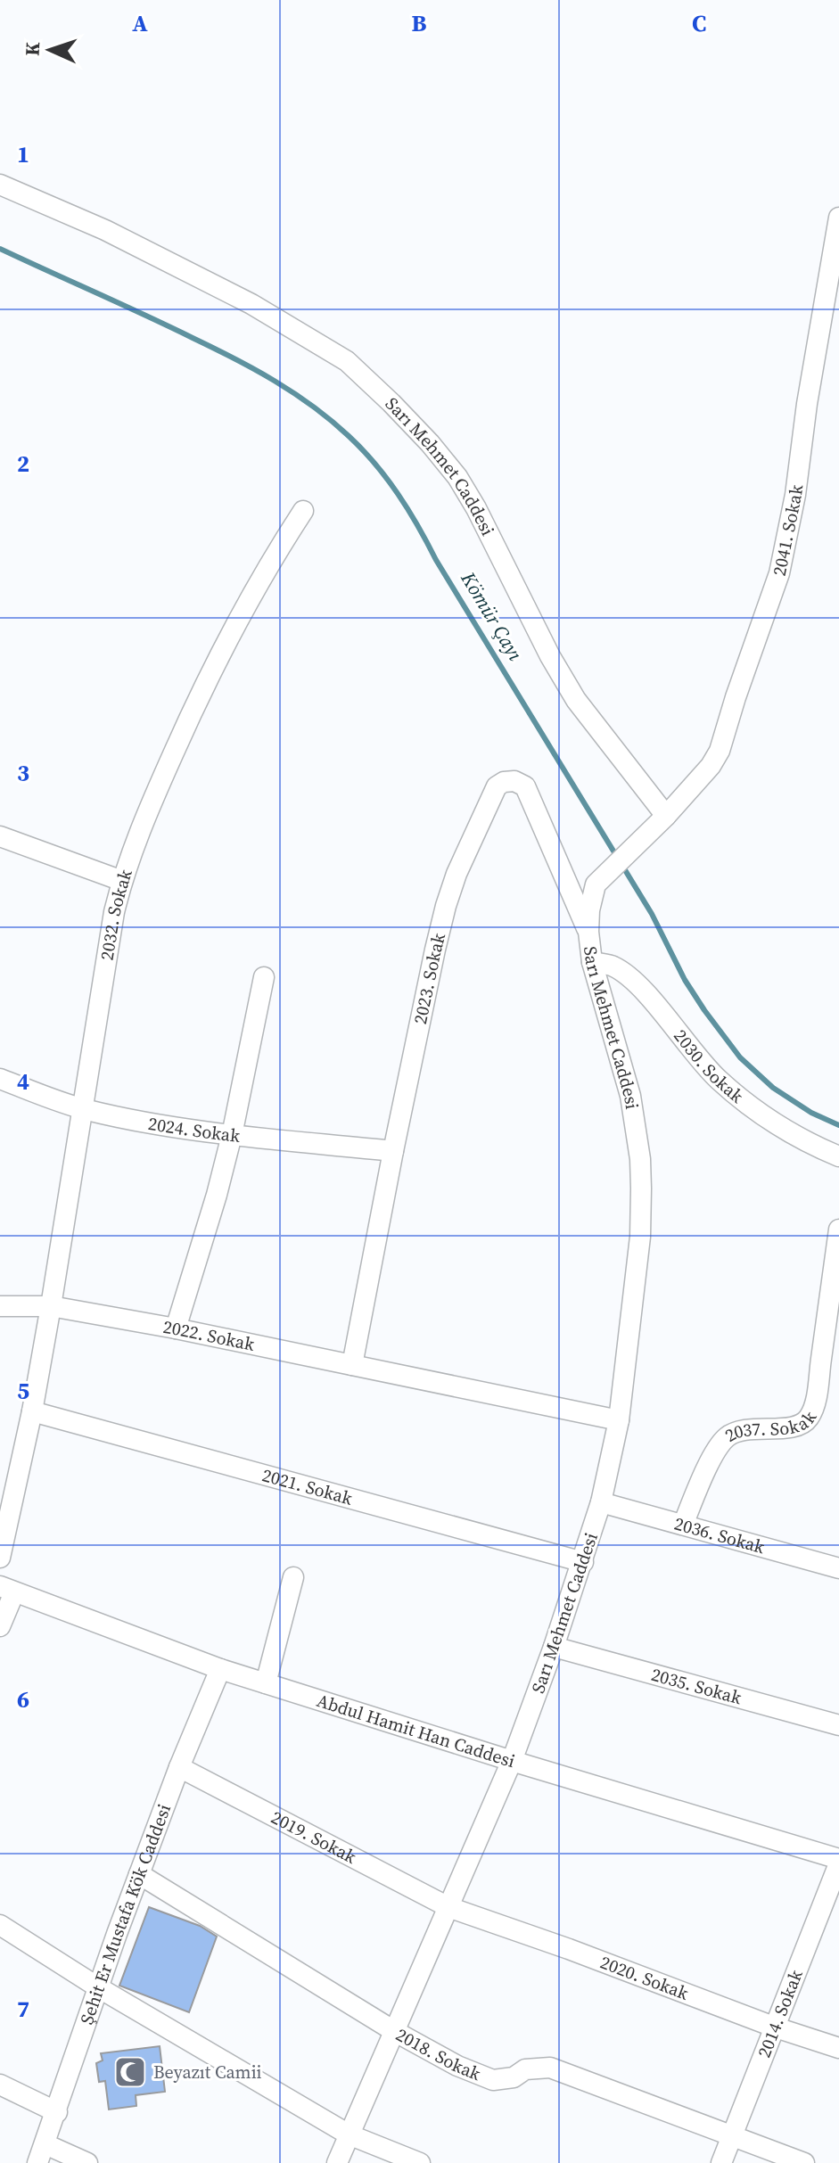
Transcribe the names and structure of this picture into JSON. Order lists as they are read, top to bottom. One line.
{"streets":{"street":["Sarı Mehmet Caddesi","2041. Sokak","2032. Sokak","2023. Sokak","2030. Sokak","2024. Sokak","2022. Sokak","2037. Sokak","2021. Sokak","2036. Sokak","2035. Sokak","Abdul Hamit Han Caddesi","2019. Sokak","Şehit Er Mustafa Kök Caddesi","2020. Sokak","2014. Sokak","2018. Sokak"]},"crossings":[["Sarı Mehmet Caddesi","2041. Sokak"],["Sarı Mehmet Caddesi","2023. Sokak"],["Sarı Mehmet Caddesi","2030. Sokak"],["Sarı Mehmet Caddesi","2022. Sokak"],["Sarı Mehmet Caddesi","2021. Sokak"],["Sarı Mehmet Caddesi","2036. Sokak"],["Sarı Mehmet Caddesi","2035. Sokak"],["Sarı Mehmet Caddesi","Abdul Hamit Han Caddesi"],["Sarı Mehmet Caddesi","2019. Sokak"],["Sarı Mehmet Caddesi","2020. Sokak"],["Sarı Mehmet Caddesi","2018. Sokak"],["2032. Sokak","2024. Sokak"],["2032. Sokak","2022. Sokak"],["2023. Sokak","2024. Sokak"],["2023. Sokak","2022. Sokak"],["2037. Sokak","2036. Sokak"],["Abdul Hamit Han Caddesi","Şehit Er Mustafa Kök Caddesi"],["Abdul Hamit Han Caddesi","2014. Sokak"],["2019. Sokak","Şehit Er Mustafa Kök Caddesi"],["2019. Sokak","2020. Sokak"],["Şehit Er Mustafa Kök Caddesi","2018. Sokak"],["2020. Sokak","2014. Sokak"],["2014. Sokak","2018. Sokak"]],"water":["Kömür Çayı"],"places":{"mosque":["Beyazıt Camii"]},"north":"left","grid":{"columns":["A","B","C"],"rows":["1","2","3","4","5","6","7"]}}
